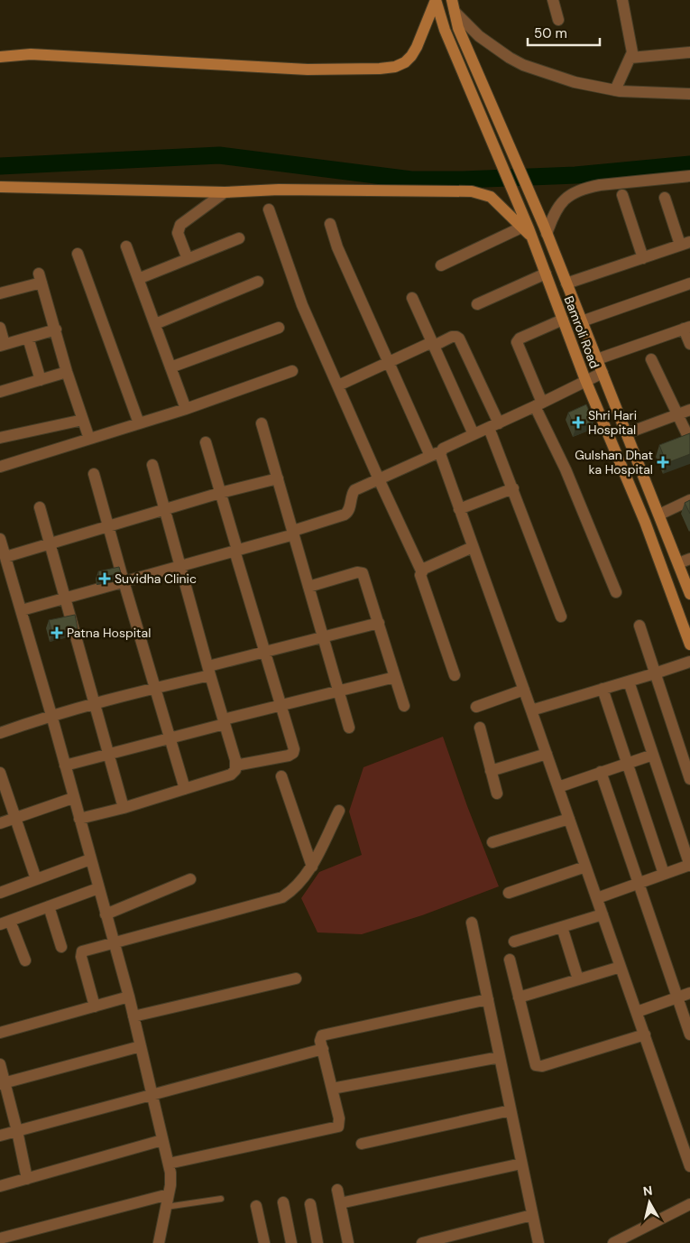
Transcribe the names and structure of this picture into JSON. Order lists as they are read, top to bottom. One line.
{"streets":{"street":["Bamroli Road"]},"places":{"health":["Shri Hari Hospital","Gulshan Dhat ka Hospital","Suvidha Clinic","Patna Hospital"]},"scale_bar":"50 m","north":"top"}
